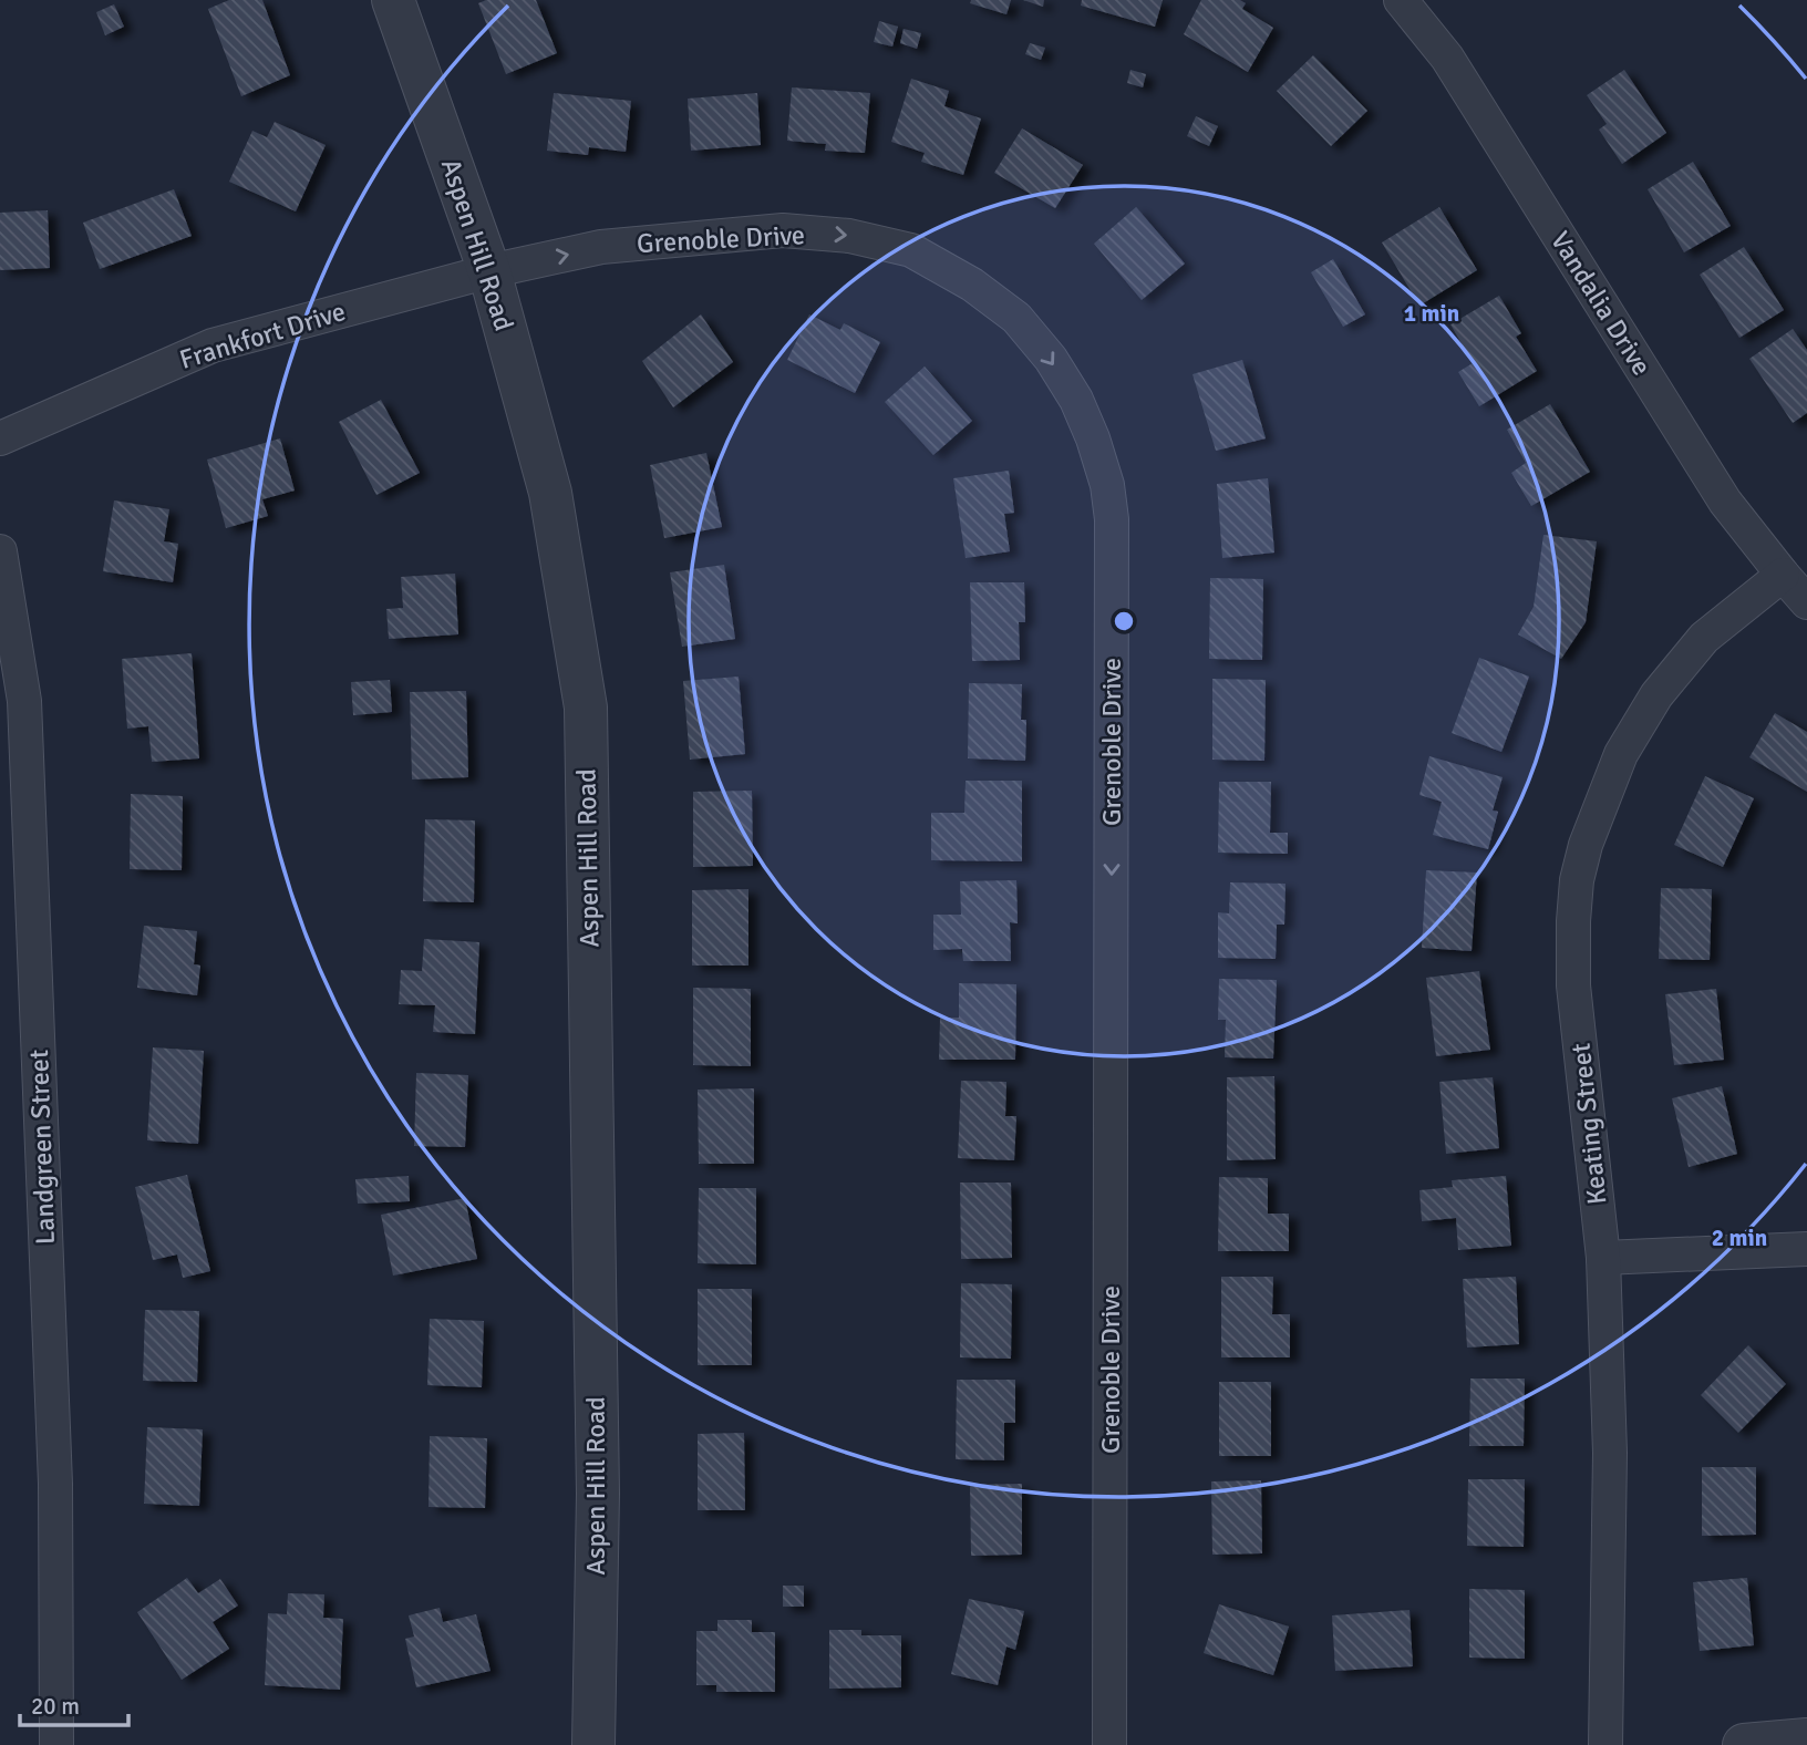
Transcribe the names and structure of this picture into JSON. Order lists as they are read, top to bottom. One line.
{"streets":{"street":["Grenoble Drive","Aspen Hill Road","Vandalia Drive","Frankfort Drive","Keating Street","Landgreen Street"]},"crossings":[["Grenoble Drive","Aspen Hill Road"],["Grenoble Drive","Frankfort Drive"],["Aspen Hill Road","Frankfort Drive"],["Vandalia Drive","Keating Street"]],"scale_bar":"20 m","rings":["1 min","2 min"]}
